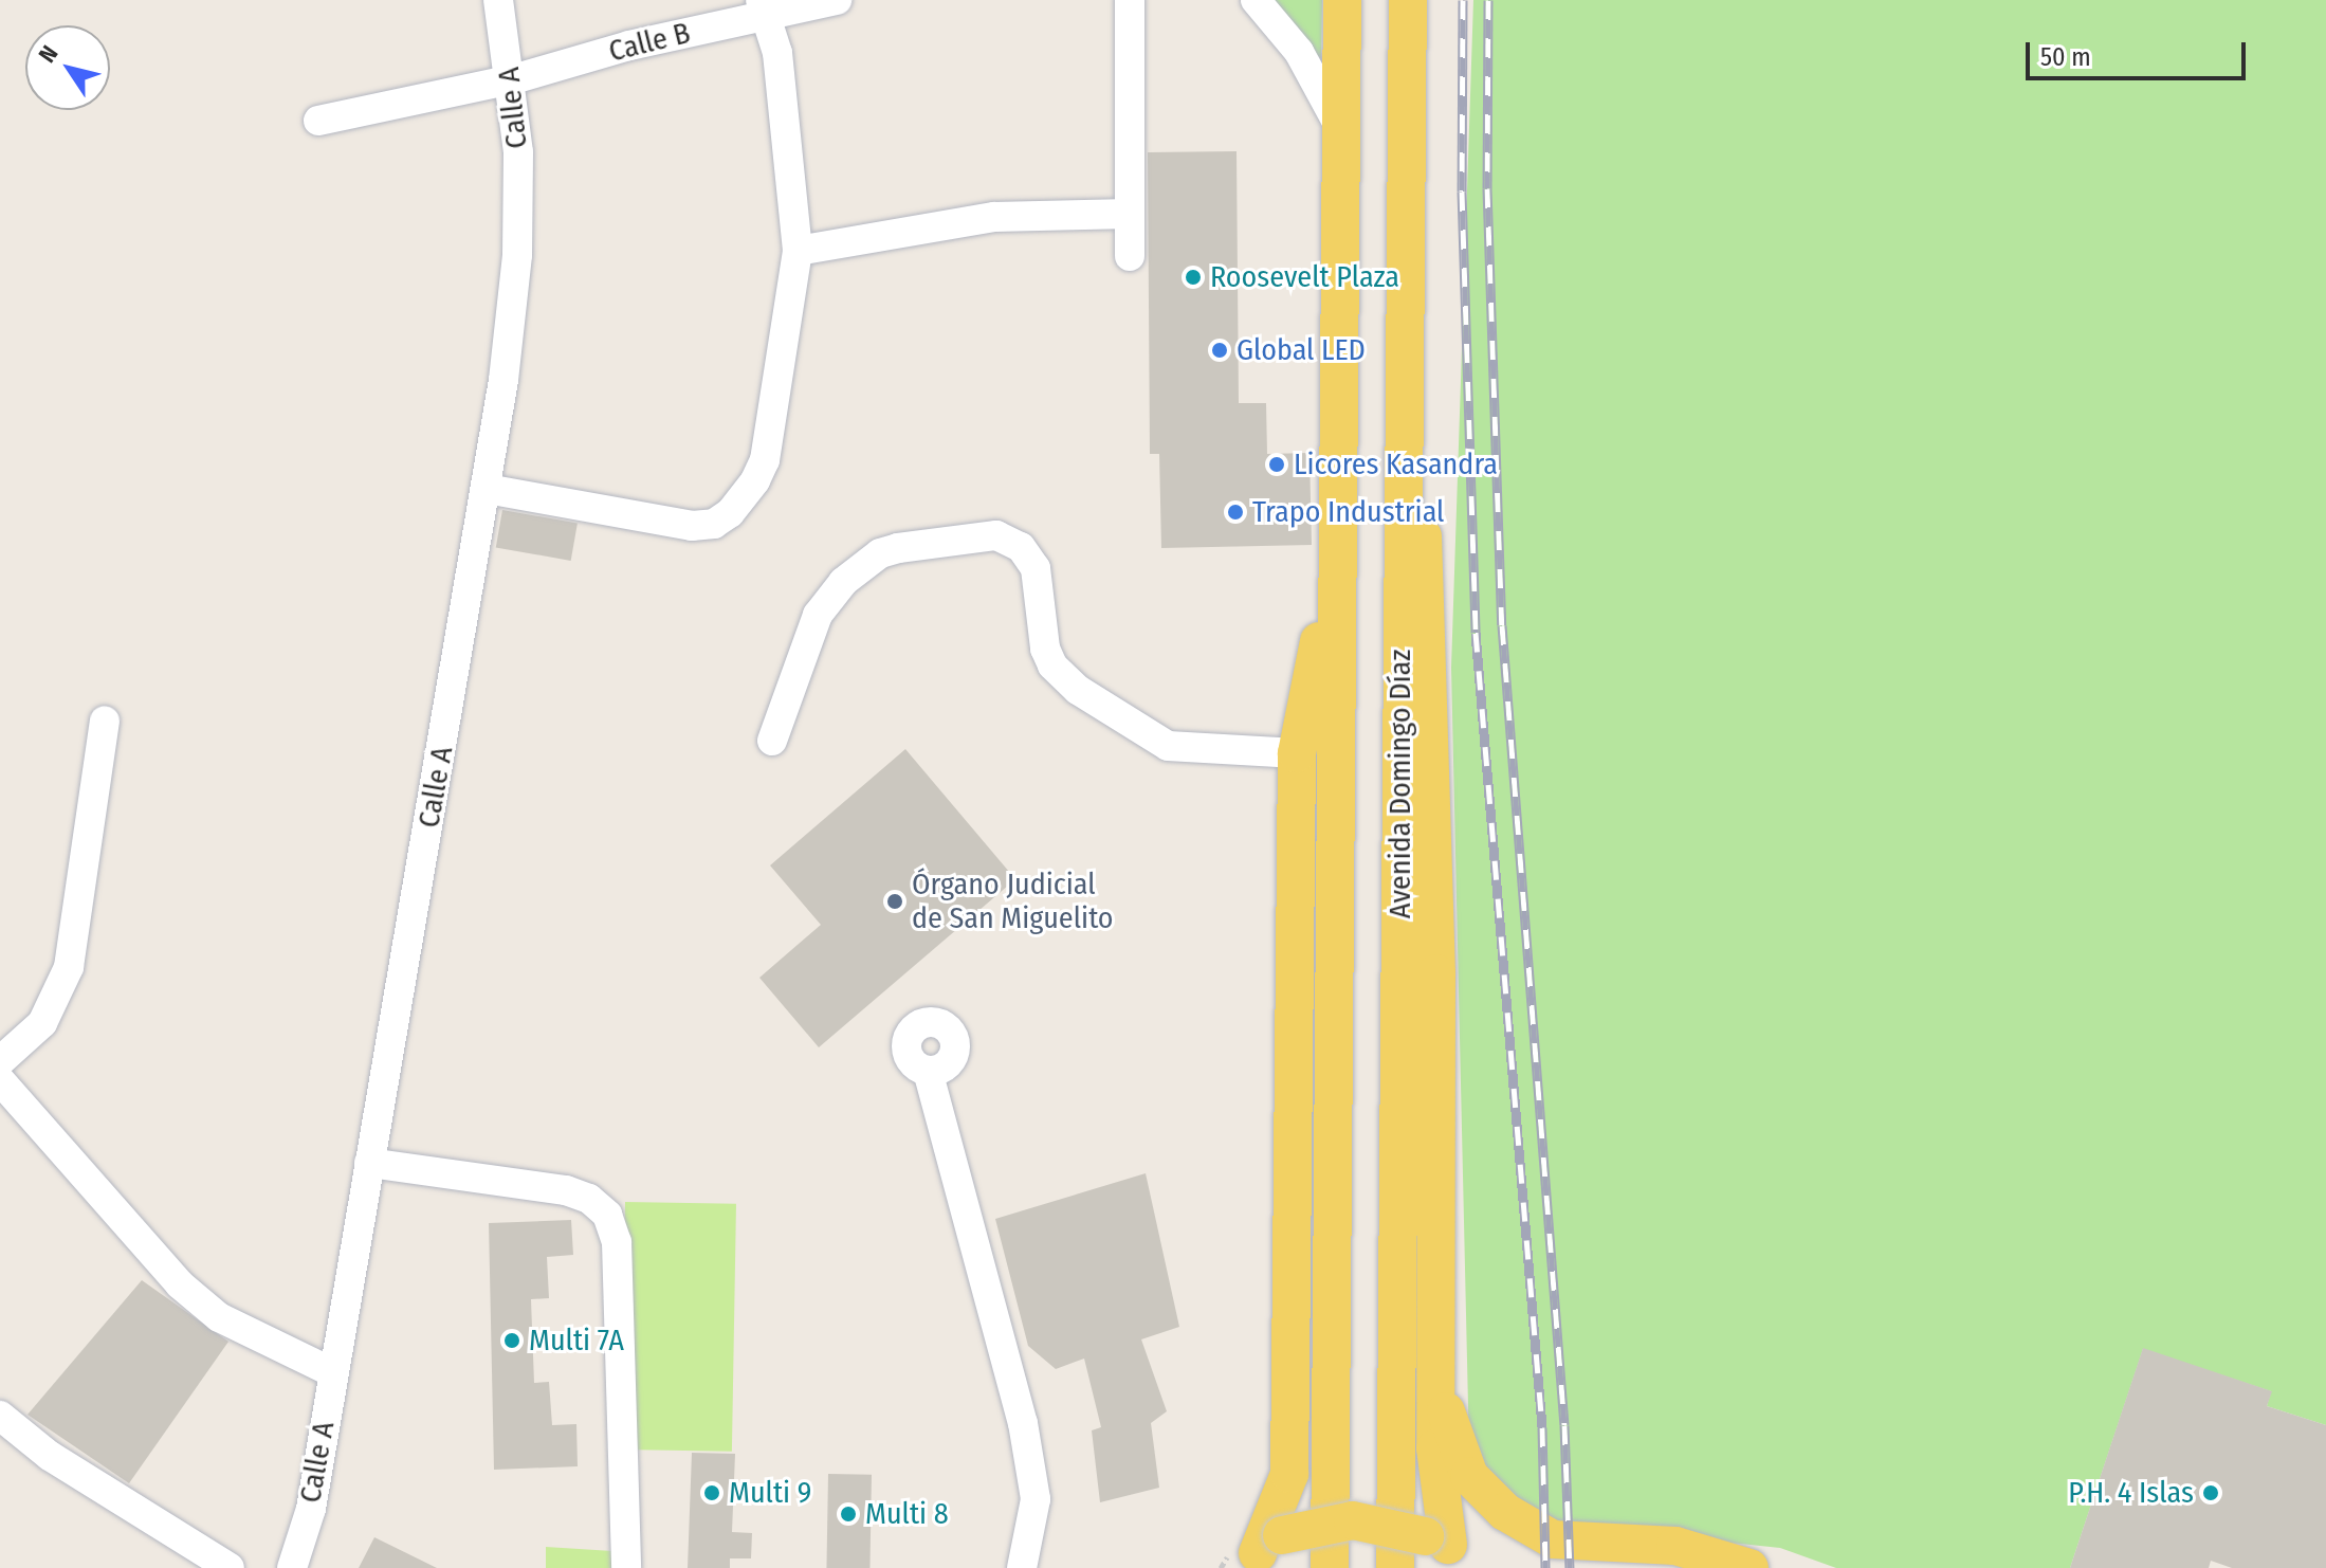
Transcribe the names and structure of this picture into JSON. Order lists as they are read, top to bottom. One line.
{"streets":{"main road":["Avenida Domingo Díaz"],"street":["Calle B","Calle A"]},"crossings":[["Calle B","Calle A"]],"places":["Roosevelt Plaza","Global LED","Licores Kasandra","Trapo Industrial","Órgano Judicial de San Miguelito","Multi 7A","Multi 9","P.H. 4 Islas","Multi 8"],"scale_bar":"50 m","north":"top left"}
